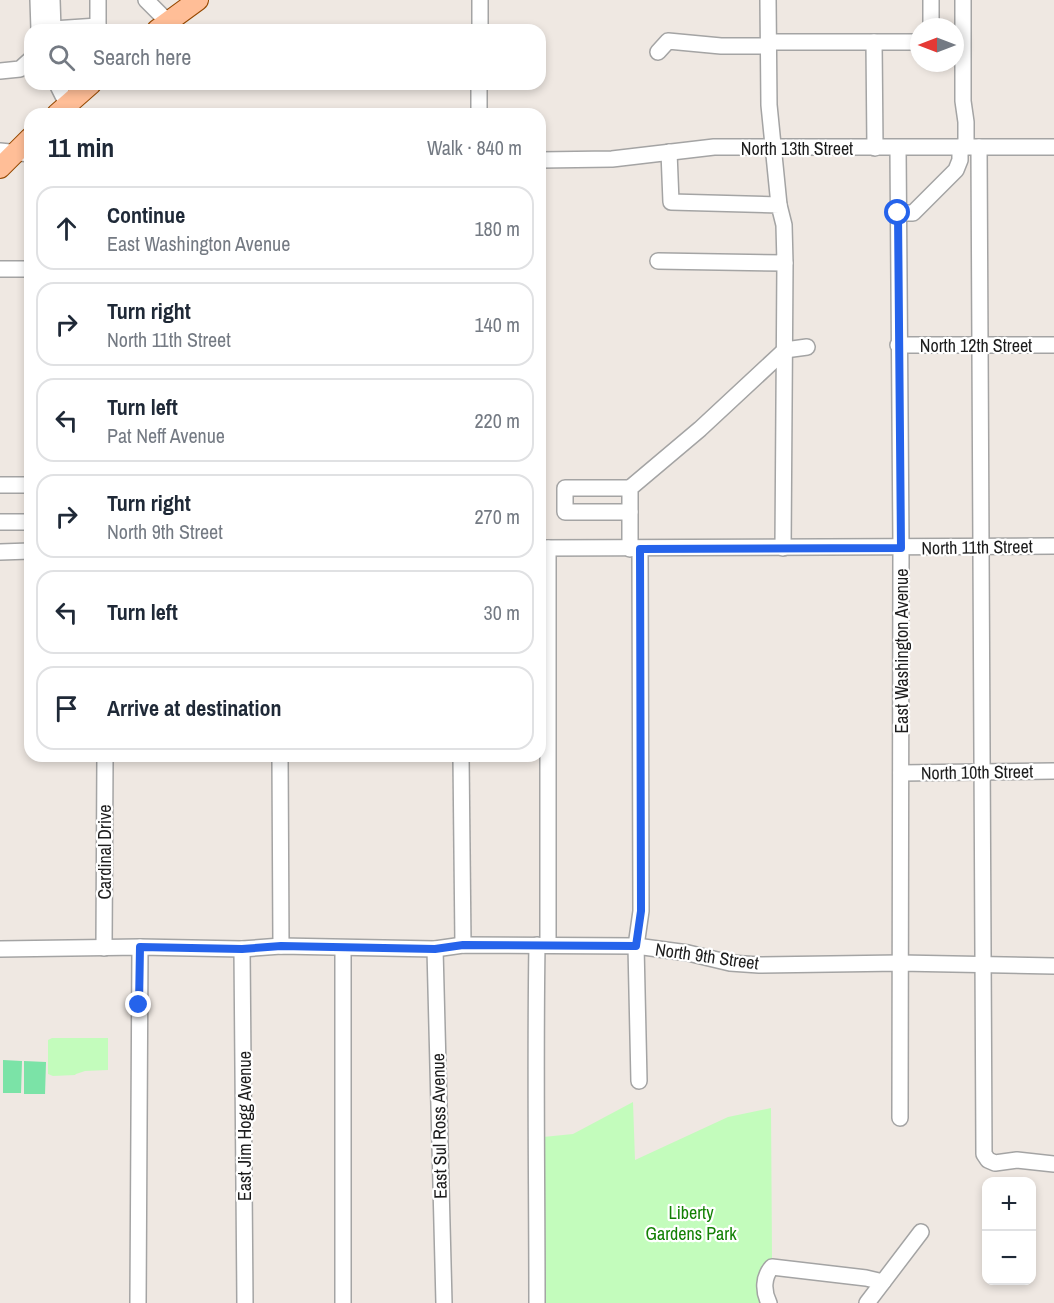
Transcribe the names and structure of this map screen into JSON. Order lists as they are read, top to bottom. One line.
{"streets":{"street":["North 13th Street","North 12th Street","North 11th Street","East Washington Avenue","North 10th Street","Cardinal Drive","North 9th Street","East Jim Hogg Avenue","East Sul Ross Avenue"]},"crossings":[["North 13th Street","East Washington Avenue"],["North 12th Street","East Washington Avenue"],["North 11th Street","East Washington Avenue"],["East Washington Avenue","North 10th Street"],["East Washington Avenue","North 9th Street"],["Cardinal Drive","North 9th Street"],["North 9th Street","East Jim Hogg Avenue"],["North 9th Street","East Sul Ross Avenue"]],"parks":["Liberty Gardens Park"],"north":"left","page":{"search":"Search here","heading":["11 min","Walk · 840 m"],"list":[["Continue","East Washington Avenue","180 m"],["Turn right","North 11th Street","140 m"],["Turn left","Pat Neff Avenue","220 m"],["Turn right","North 9th Street","270 m"],["Turn left","30 m"],"Arrive at destination"],"map_buttons":["+","−"]}}
